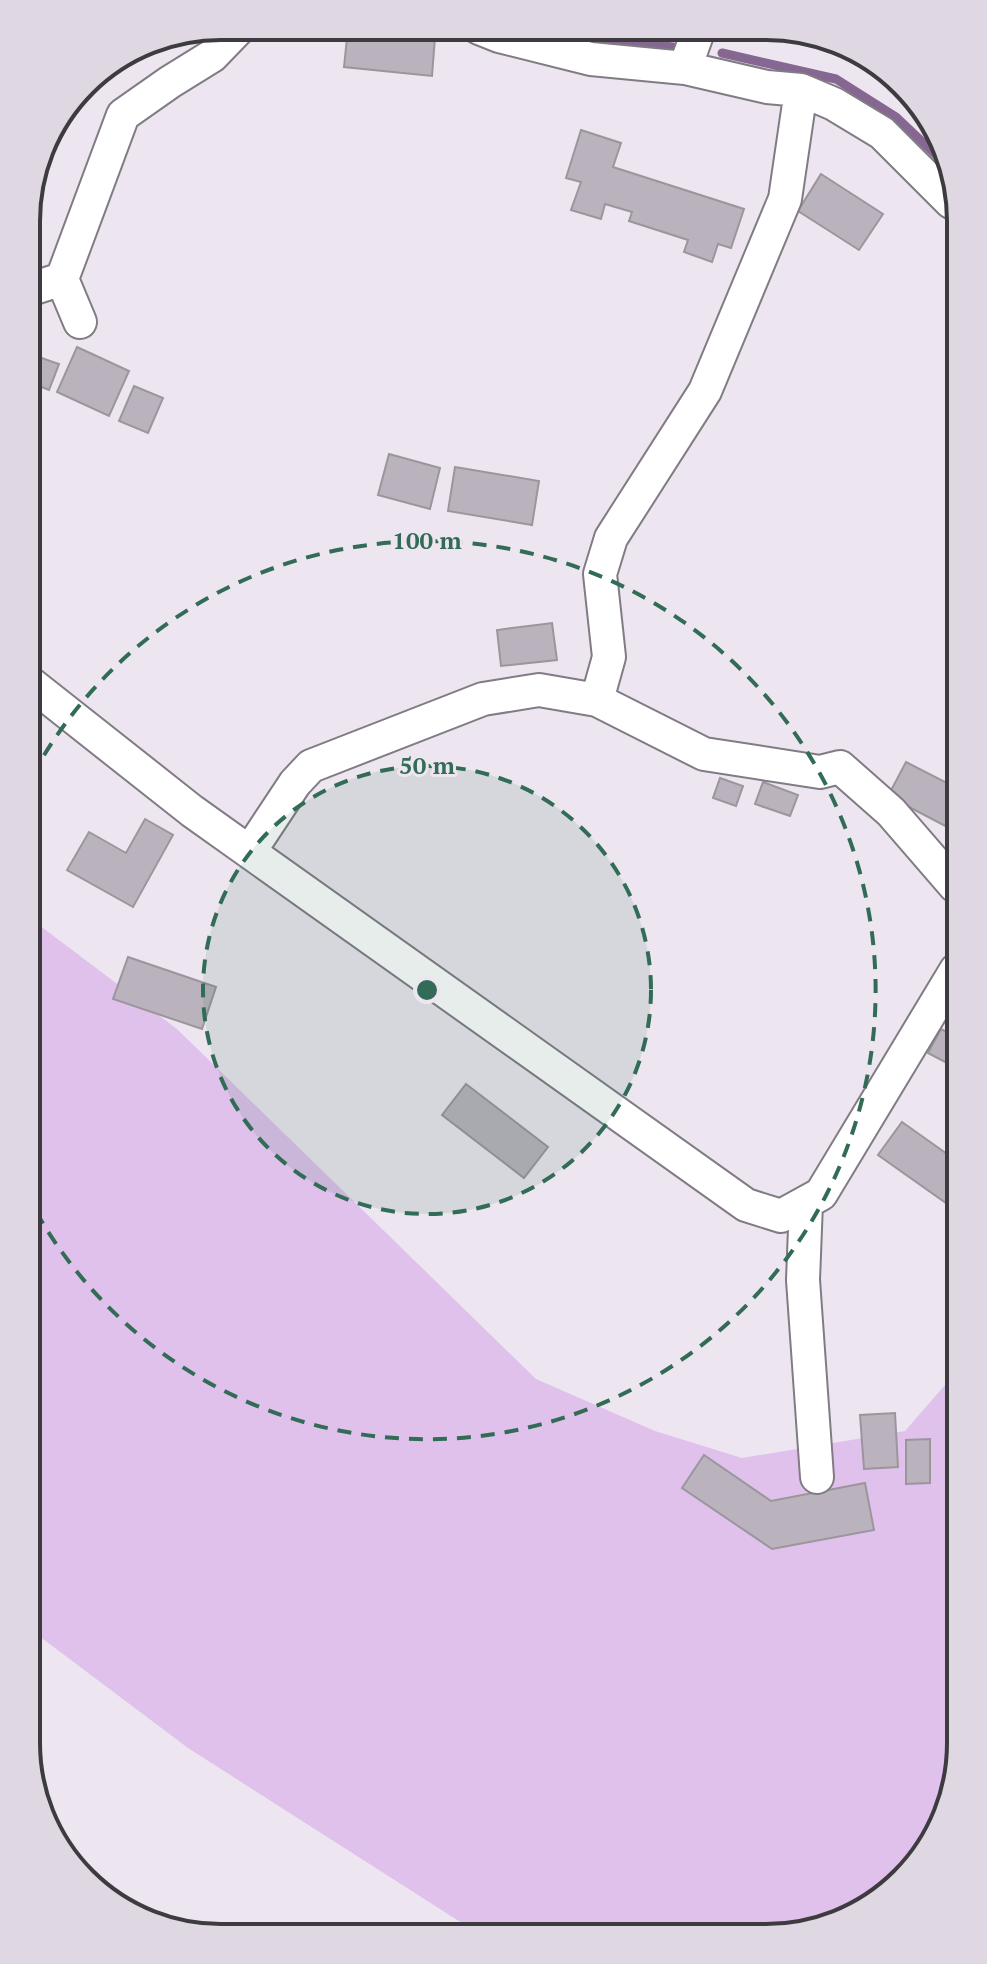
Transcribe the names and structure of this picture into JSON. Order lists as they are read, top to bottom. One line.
{"rings":["100 m","50 m"]}
